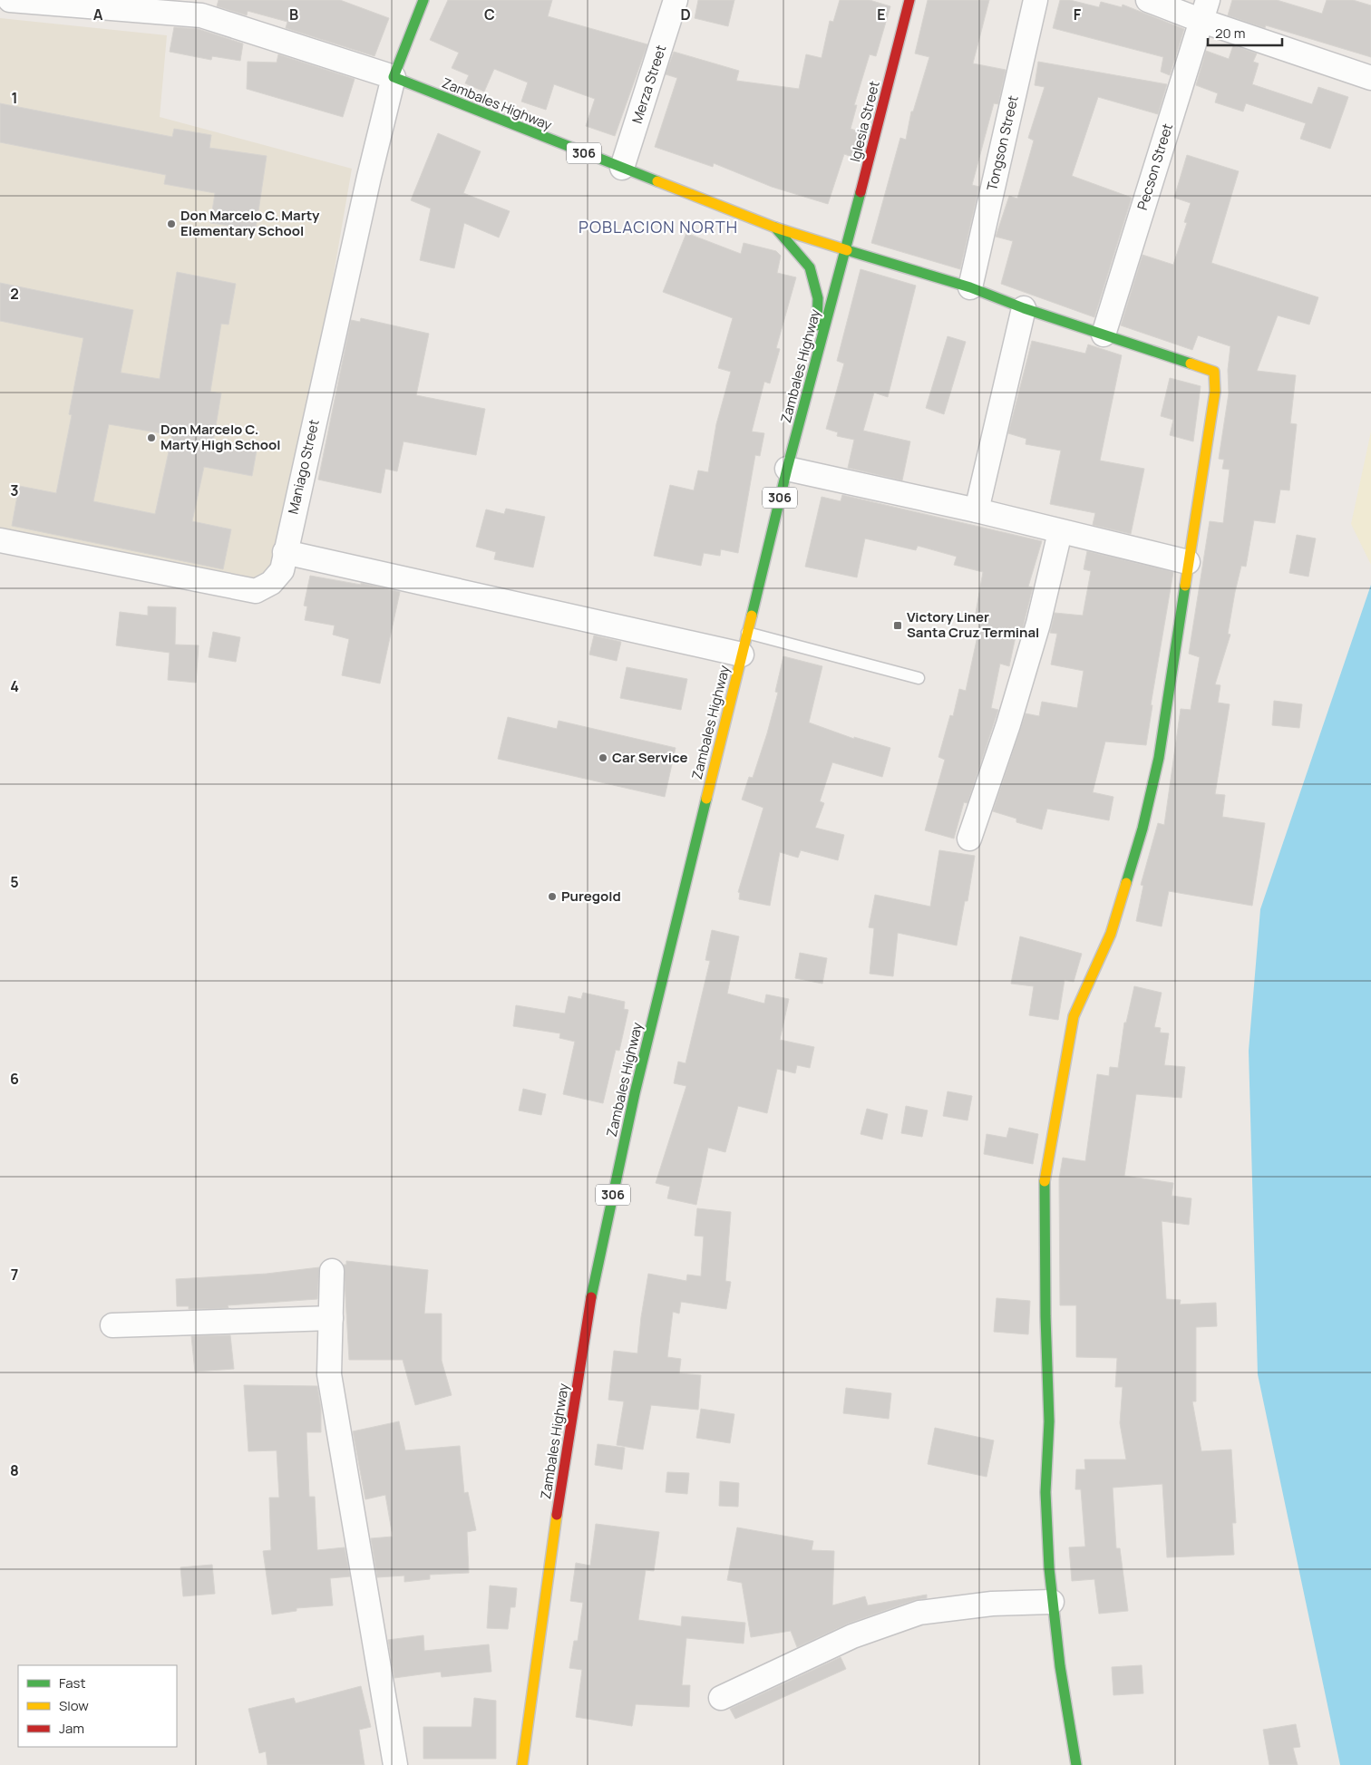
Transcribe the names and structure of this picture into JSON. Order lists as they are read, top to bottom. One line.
{"streets":{"main road":["Zambales Highway","Iglesia Street","306"],"street":["Merza Street","Tongson Street","Pecson Street","Maniago Street"]},"crossings":[["Merza Street","Zambales Highway"],["Zambales Highway","Iglesia Street"],["Zambales Highway","306"],["Zambales Highway","Maniago Street"]],"districts":["POBLACION NORTH"],"places":{"other":["Don Marcelo C. Marty Elementary School","Don Marcelo C. Marty High School","Car Service","Puregold"],"transit":["Victory Liner Santa Cruz Terminal"]},"legend":["Fast","Slow","Jam"],"scale_bar":"20 m","grid":{"columns":["A","B","C","D","E","F"],"rows":["1","2","3","4","5","6","7","8"]}}
